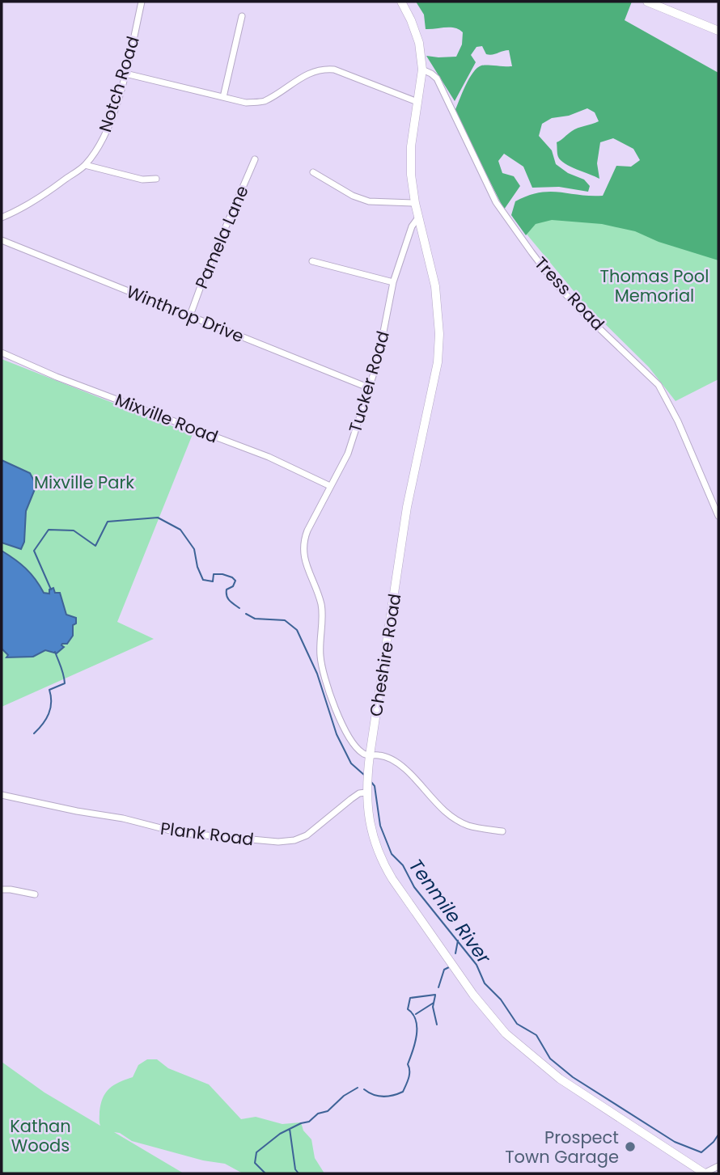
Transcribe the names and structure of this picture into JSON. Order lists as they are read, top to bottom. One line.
{"streets":{"main road":["Cheshire Road"],"street":["Notch Road","Pamela Lane","Tress Road","Winthrop Drive","Tucker Road","Mixville Road","Plank Road"]},"crossings":[["Pamela Lane","Winthrop Drive"],["Tress Road","Cheshire Road"],["Winthrop Drive","Tucker Road"],["Tucker Road","Mixville Road"],["Tucker Road","Cheshire Road"],["Cheshire Road","Plank Road"]],"water":["Tenmile River"],"parks":["Thomas Pool Memorial","Mixville Park","Kathan Woods"],"places":["Prospect Town Garage"]}
